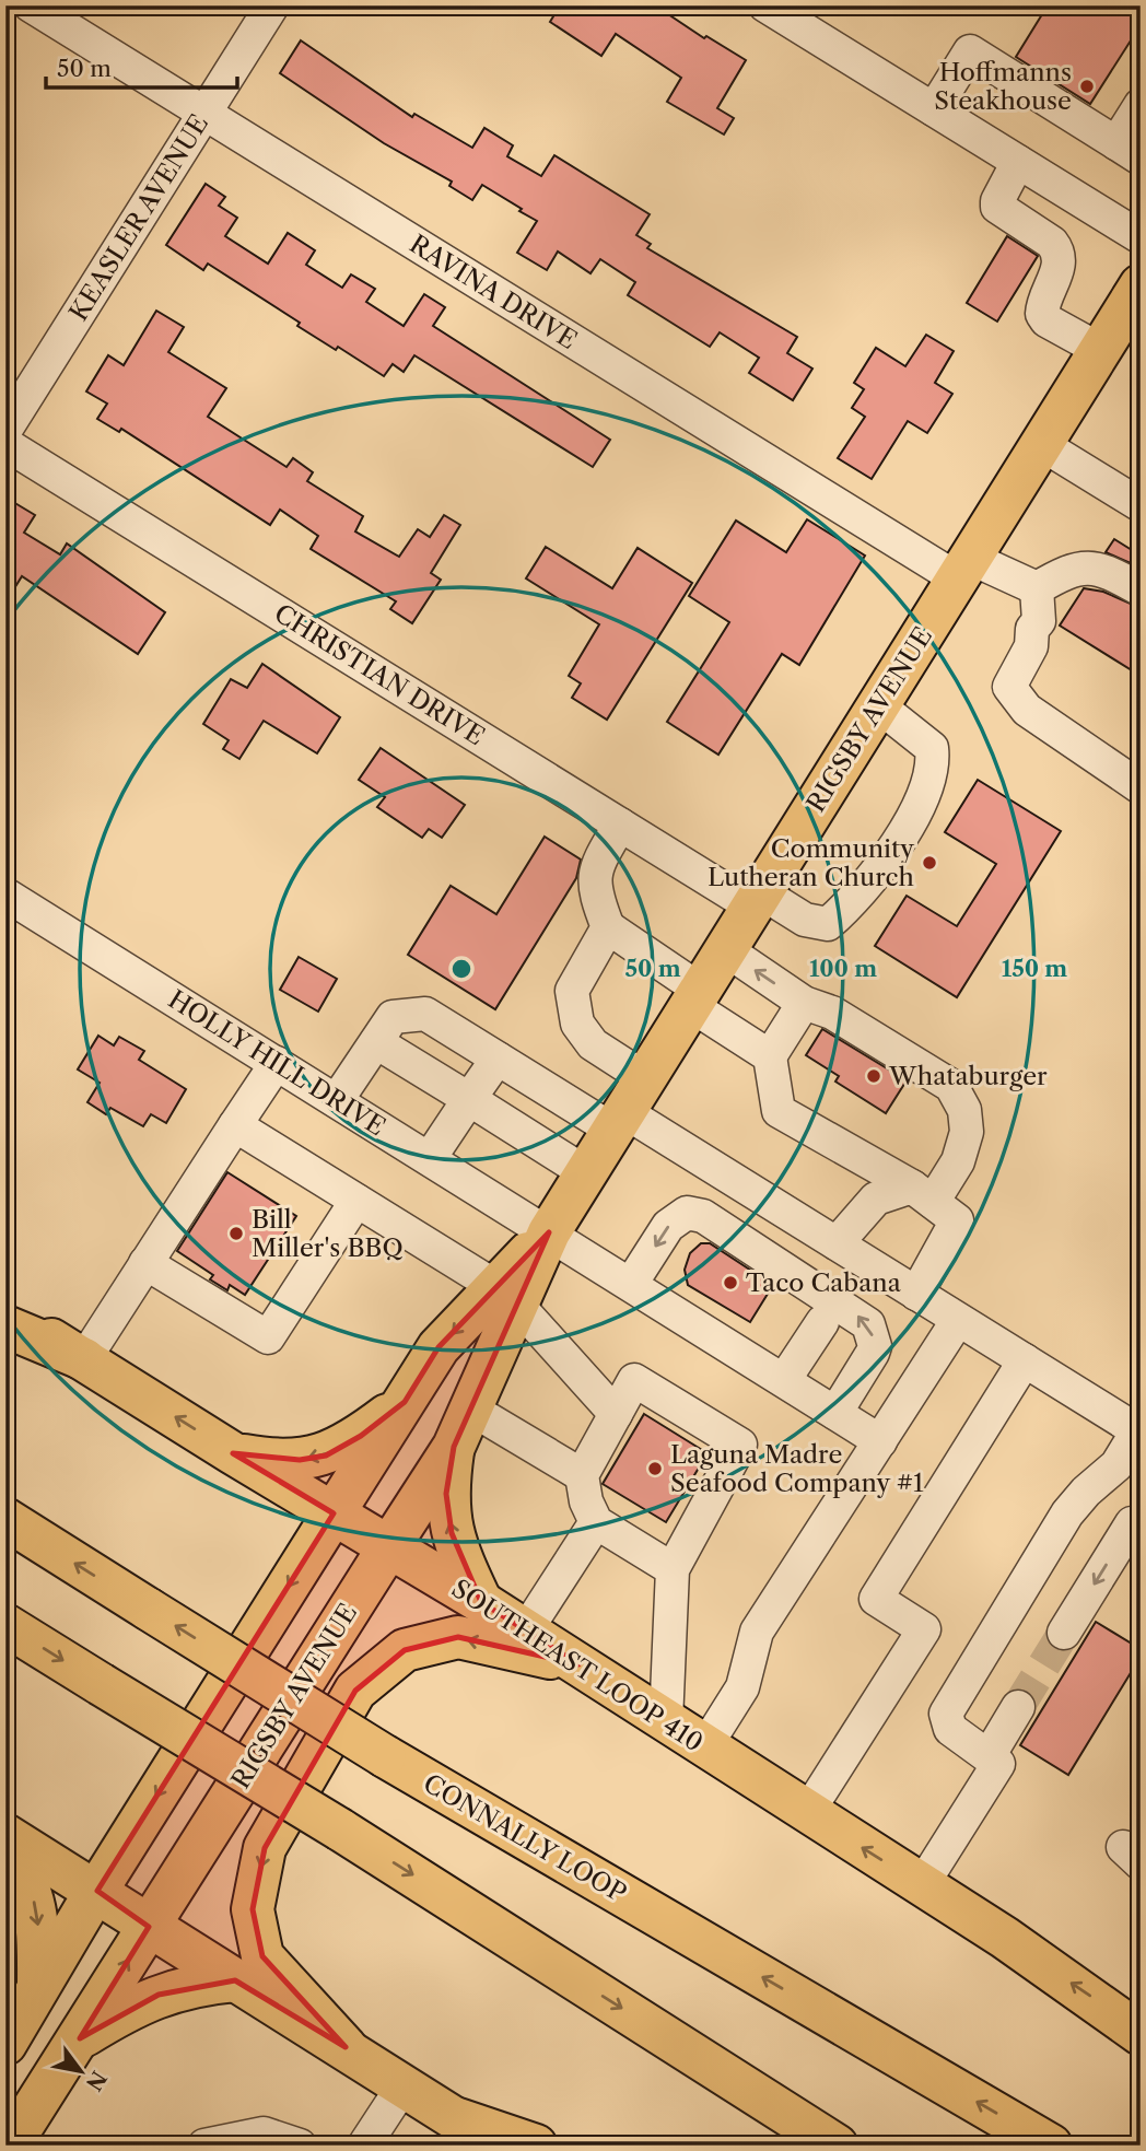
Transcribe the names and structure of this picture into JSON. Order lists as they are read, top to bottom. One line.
{"streets":{"main road":["RIGSBY AVENUE","SOUTHEAST LOOP 410","CONNALLY LOOP"],"street":["KEASLER AVENUE","RAVINA DRIVE","CHRISTIAN DRIVE","HOLLY HILL DRIVE"]},"crossings":[["KEASLER AVENUE","RAVINA DRIVE"],["RAVINA DRIVE","RIGSBY AVENUE"],["CHRISTIAN DRIVE","RIGSBY AVENUE"],["RIGSBY AVENUE","HOLLY HILL DRIVE"],["RIGSBY AVENUE","SOUTHEAST LOOP 410"]],"places":["Hoffmanns Steakhouse","Community Lutheran Church","Whataburger","Bill Miller's BBQ","Taco Cabana","Laguna Madre Seafood Company #1"],"scale_bar":"50 m","north":"bottom right","rings":["50 m","100 m","150 m"]}
